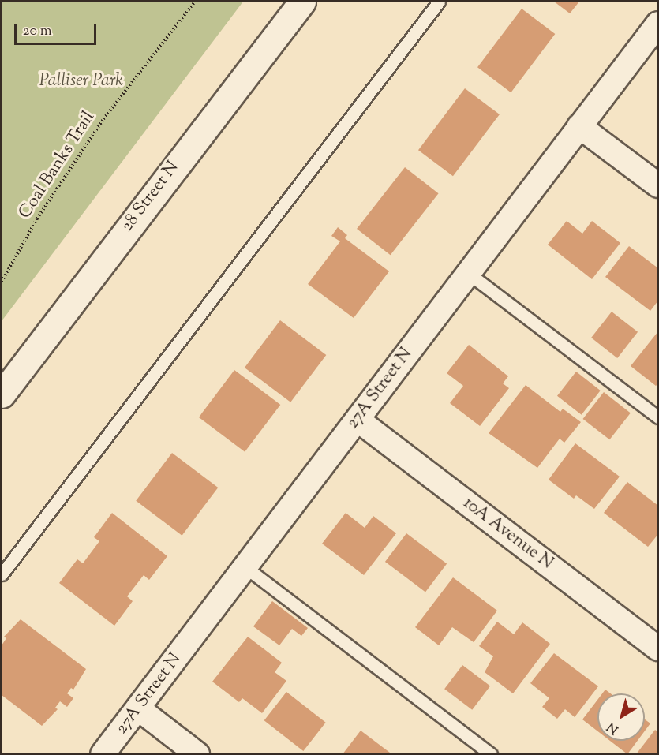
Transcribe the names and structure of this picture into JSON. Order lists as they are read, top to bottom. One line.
{"streets":{"main road":["28 Street N"],"street":["27A Street N","10A Avenue N"],"path":["Coal Banks Trail"]},"crossings":[["27A Street N","10A Avenue N"]],"parks":["Palliser Park"],"scale_bar":"20 m","north":"bottom left"}
